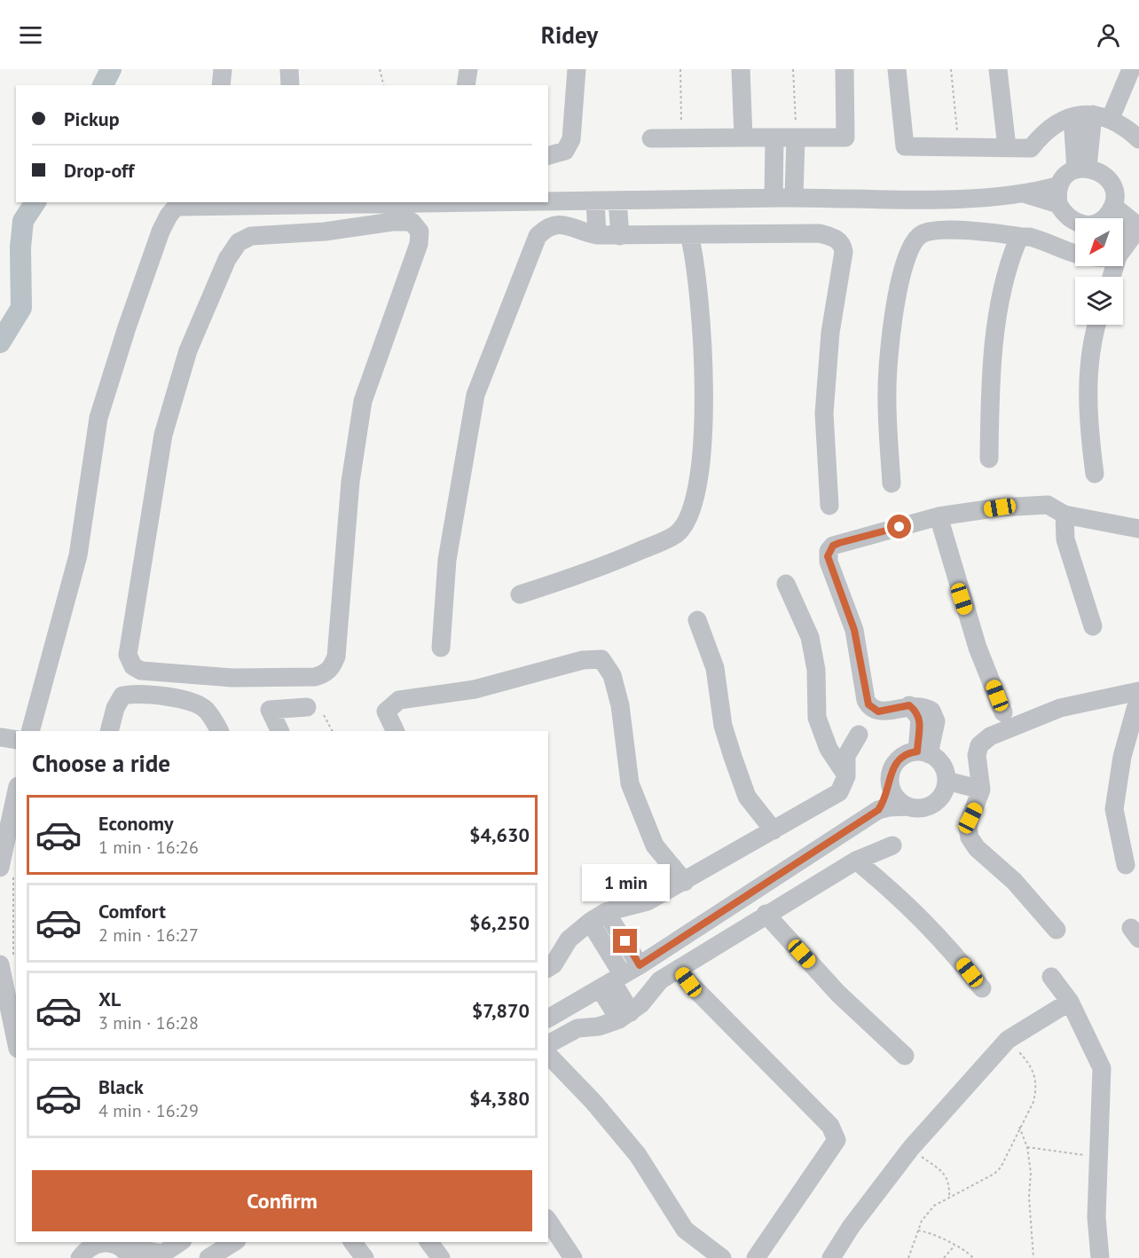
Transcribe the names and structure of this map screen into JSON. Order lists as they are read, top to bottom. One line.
{"north":"bottom left","page":{"header":"Ridey","banner":["Pickup","Drop-off"],"heading":"Choose a ride","list":[{"name":"Economy","note":"1 min · 16:26","value":"$4,630"},{"name":"Comfort","note":"2 min · 16:27","value":"$6,250"},{"name":"XL","note":"3 min · 16:28","value":"$7,870"},{"name":"Black","note":"4 min · 16:29","value":"$4,380"}],"bubble":"1 min","buttons":"Confirm"}}
